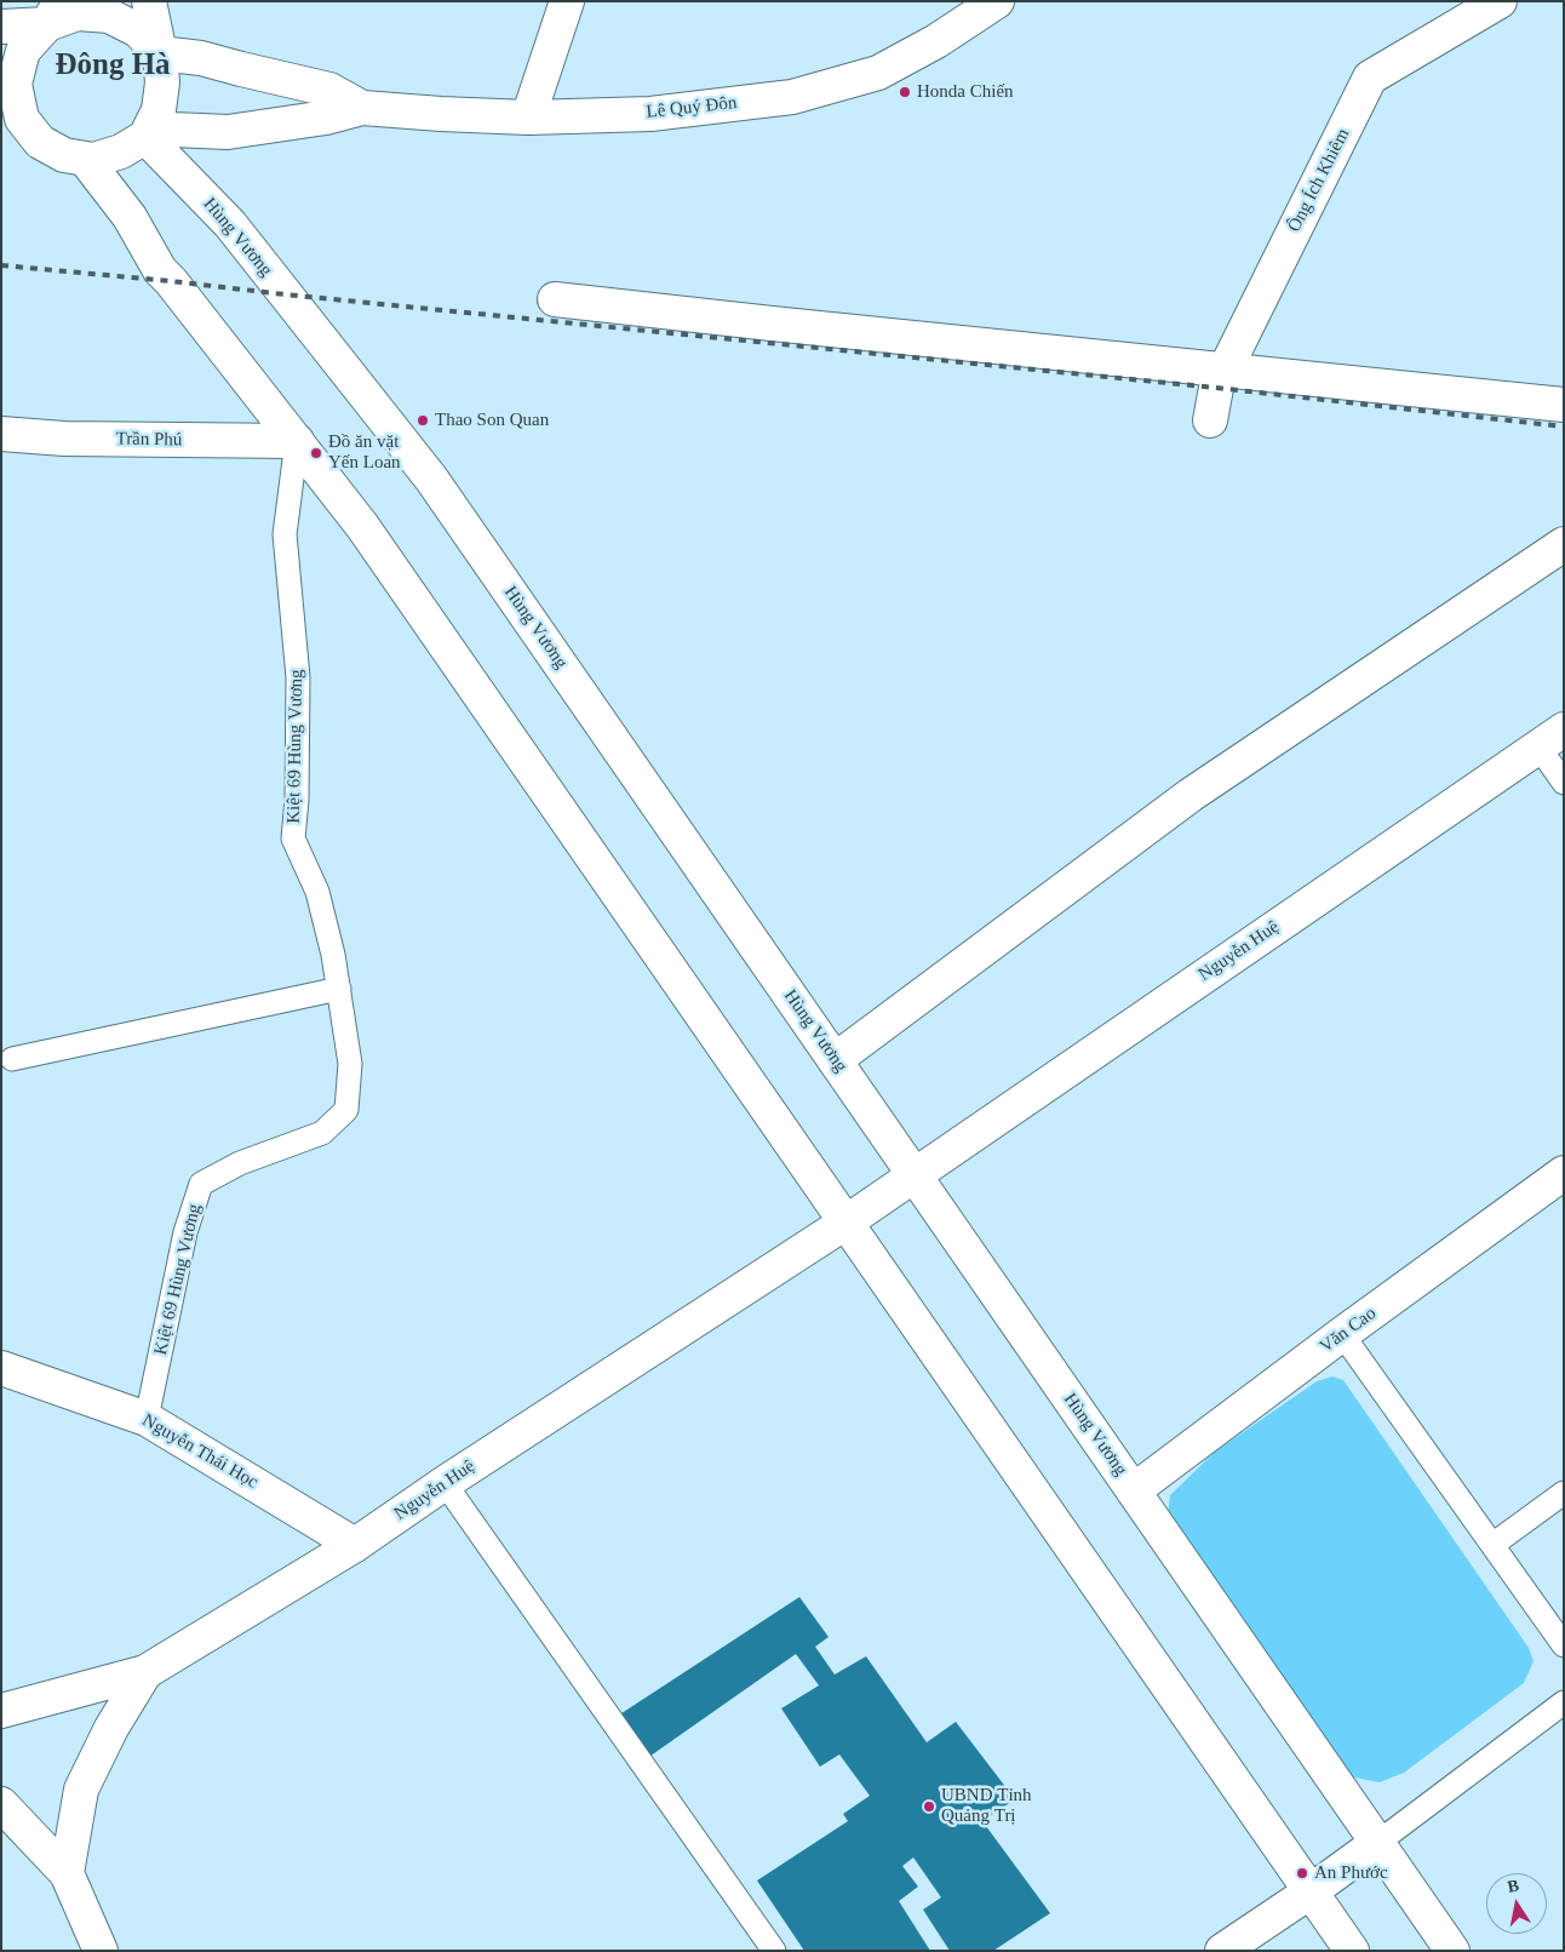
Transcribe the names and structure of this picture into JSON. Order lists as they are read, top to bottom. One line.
{"streets":{"street":["Lê Quý Đôn","Ông Ích Khiêm","Hùng Vương","Trần Phú","Nguyễn Huệ","Văn Cao","Nguyễn Thái Học"],"lane":["Kiệt 69 Hùng Vương"]},"crossings":[["Lê Quý Đôn","Hùng Vương"],["Hùng Vương","Nguyễn Huệ"],["Hùng Vương","Văn Cao"],["Trần Phú","Kiệt 69 Hùng Vương"],["Kiệt 69 Hùng Vương","Nguyễn Thái Học"],["Nguyễn Huệ","Nguyễn Thái Học"]],"districts":["Đông Hà"],"places":["Honda Chiến","Thao Son Quan","Đồ ăn vặt Yến Loan","UBND Tỉnh Quảng Trị","An Phước"],"north":"top"}
